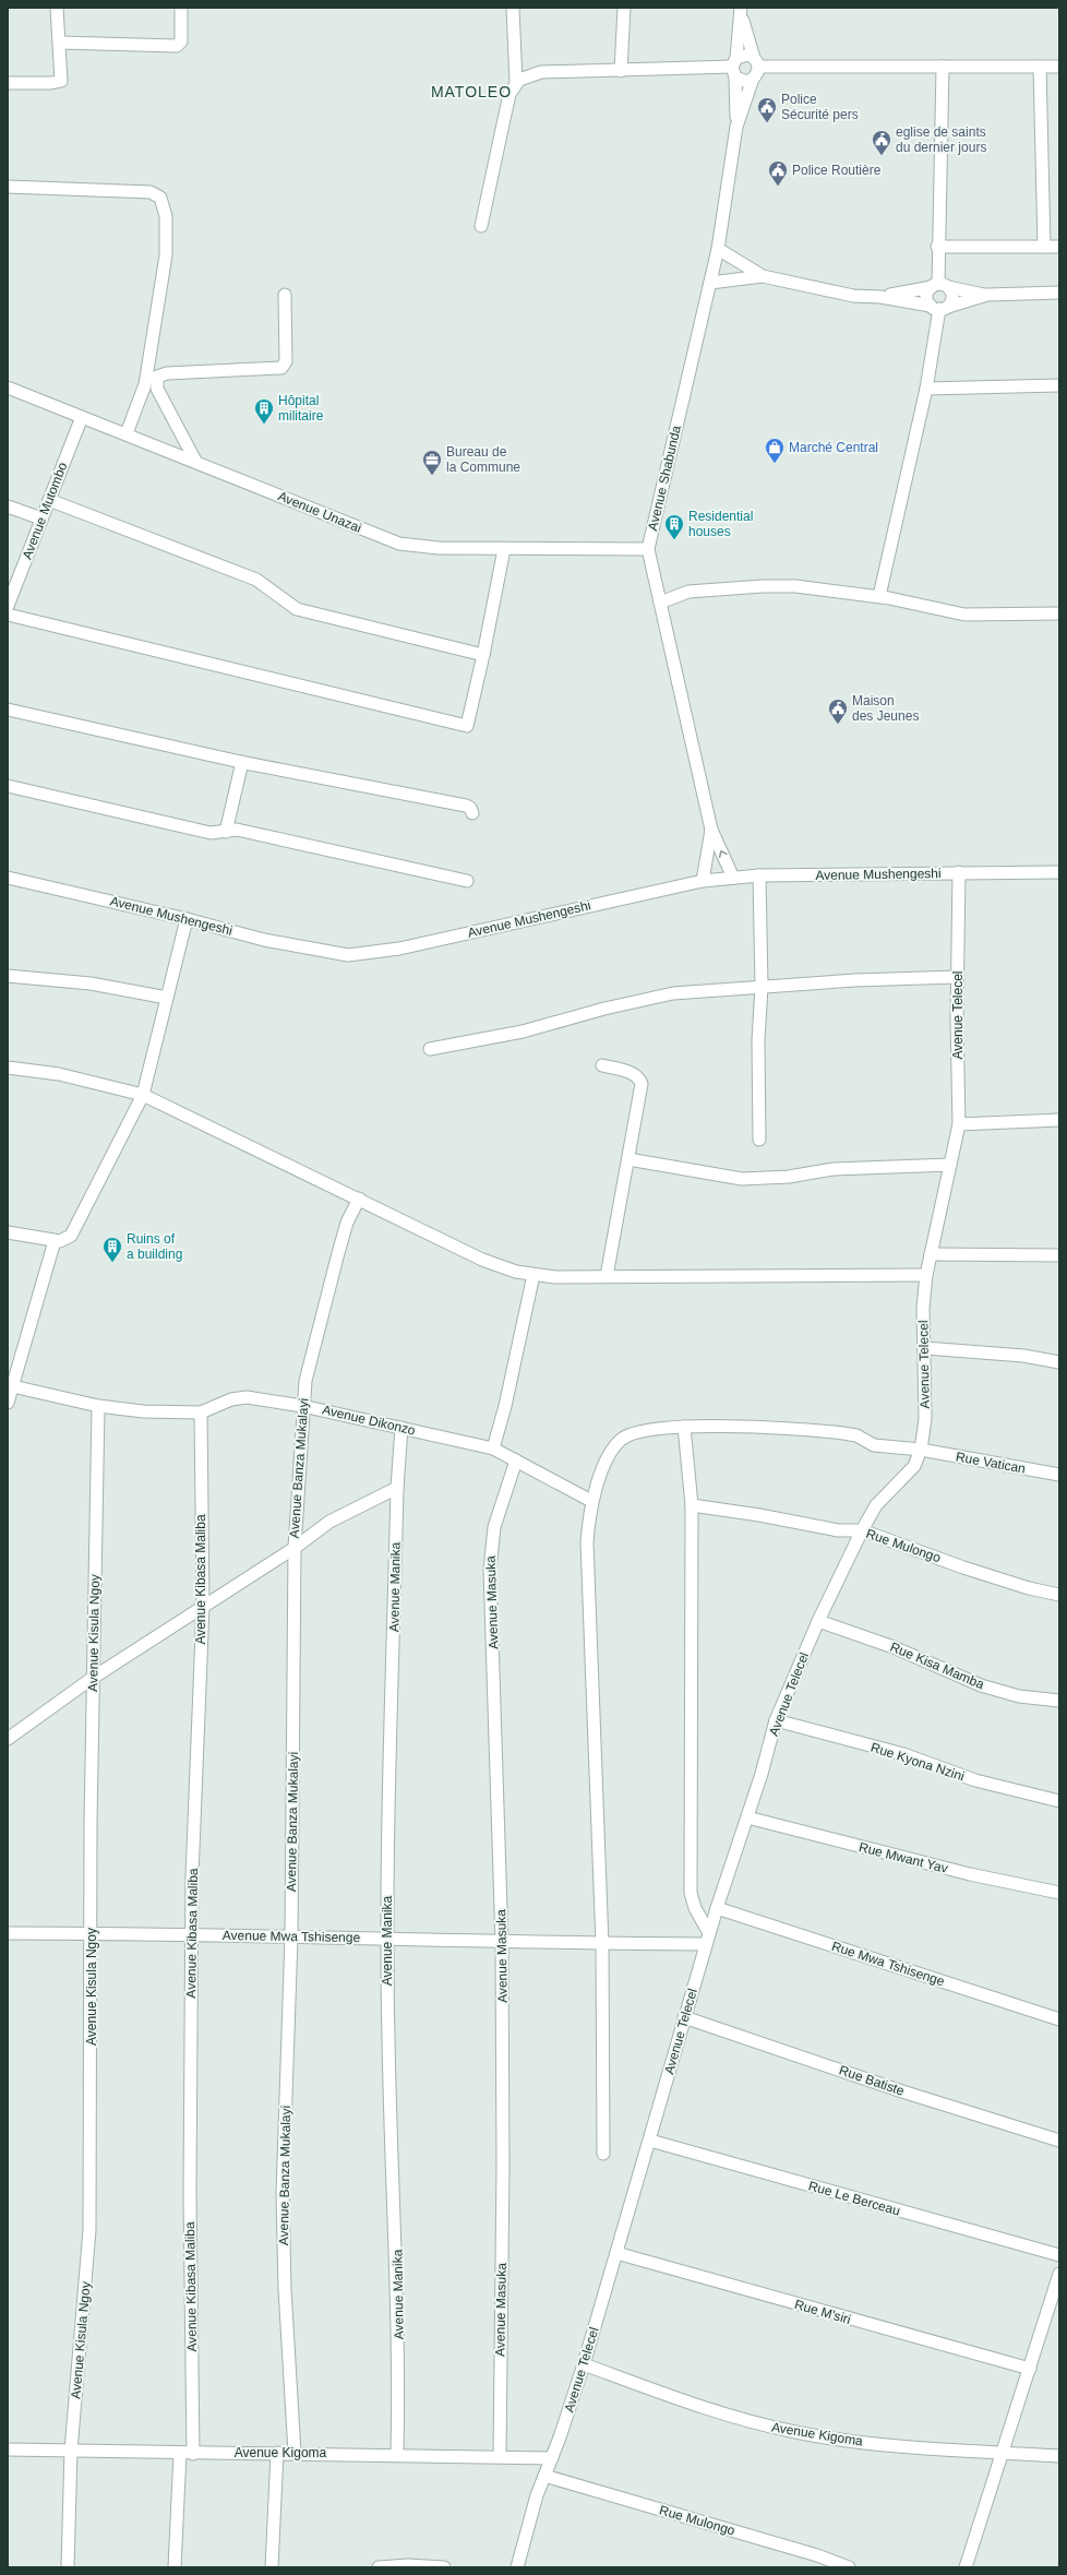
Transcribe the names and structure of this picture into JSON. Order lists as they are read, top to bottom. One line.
{"streets":{"street":["Avenue Shabunda","Avenue Mutombo","Avenue Unazai","Avenue Mushengeshi","Avenue Telecel","Avenue Dikonzo","Rue Vatican","Avenue Banza Mukalayi","Rue Mulongo","Avenue Kibasa Maliba","Avenue Manika","Avenue Masuka","Avenue Kisula Ngoy","Rue Kisa Mamba","Rue Kyona Nzini","Rue Mwant Yav","Avenue Mwa Tshisenge","Rue Mwa Tshisenge","Rue Batiste","Rue Le Berceau","Rue M'siri","Avenue Kigoma"]},"crossings":[["Avenue Shabunda","Avenue Unazai"],["Avenue Mutombo","Avenue Unazai"],["Avenue Mushengeshi","Avenue Telecel"],["Avenue Telecel","Rue Vatican"],["Avenue Telecel","Rue Mulongo"],["Avenue Telecel","Rue Kisa Mamba"],["Avenue Telecel","Rue Kyona Nzini"],["Avenue Telecel","Rue Mwant Yav"],["Avenue Telecel","Avenue Mwa Tshisenge"],["Avenue Telecel","Rue Mwa Tshisenge"],["Avenue Telecel","Rue Batiste"],["Avenue Telecel","Rue Le Berceau"],["Avenue Telecel","Rue M'siri"],["Avenue Telecel","Avenue Kigoma"],["Avenue Dikonzo","Rue Vatican"],["Avenue Dikonzo","Avenue Banza Mukalayi"],["Avenue Dikonzo","Avenue Kibasa Maliba"],["Avenue Dikonzo","Avenue Manika"],["Avenue Dikonzo","Avenue Masuka"],["Avenue Dikonzo","Avenue Kisula Ngoy"],["Rue Vatican","Avenue Mwa Tshisenge"],["Avenue Banza Mukalayi","Avenue Mwa Tshisenge"],["Avenue Banza Mukalayi","Avenue Kigoma"],["Avenue Kibasa Maliba","Avenue Mwa Tshisenge"],["Avenue Kibasa Maliba","Avenue Kigoma"],["Avenue Manika","Avenue Mwa Tshisenge"],["Avenue Manika","Avenue Kigoma"],["Avenue Masuka","Avenue Mwa Tshisenge"],["Avenue Masuka","Avenue Kigoma"],["Avenue Kisula Ngoy","Avenue Mwa Tshisenge"],["Avenue Kisula Ngoy","Avenue Kigoma"]],"districts":["MATOLEO"],"places":{"public building":["Police Sécurité pers","eglise de saints du dernier jours","Police Routière","Maison des Jeunes"],"building":["Hôpital militaire","Residential houses","Ruins of a building"],"shop":["Marché Central"],"office":["Bureau de la Commune"]}}
